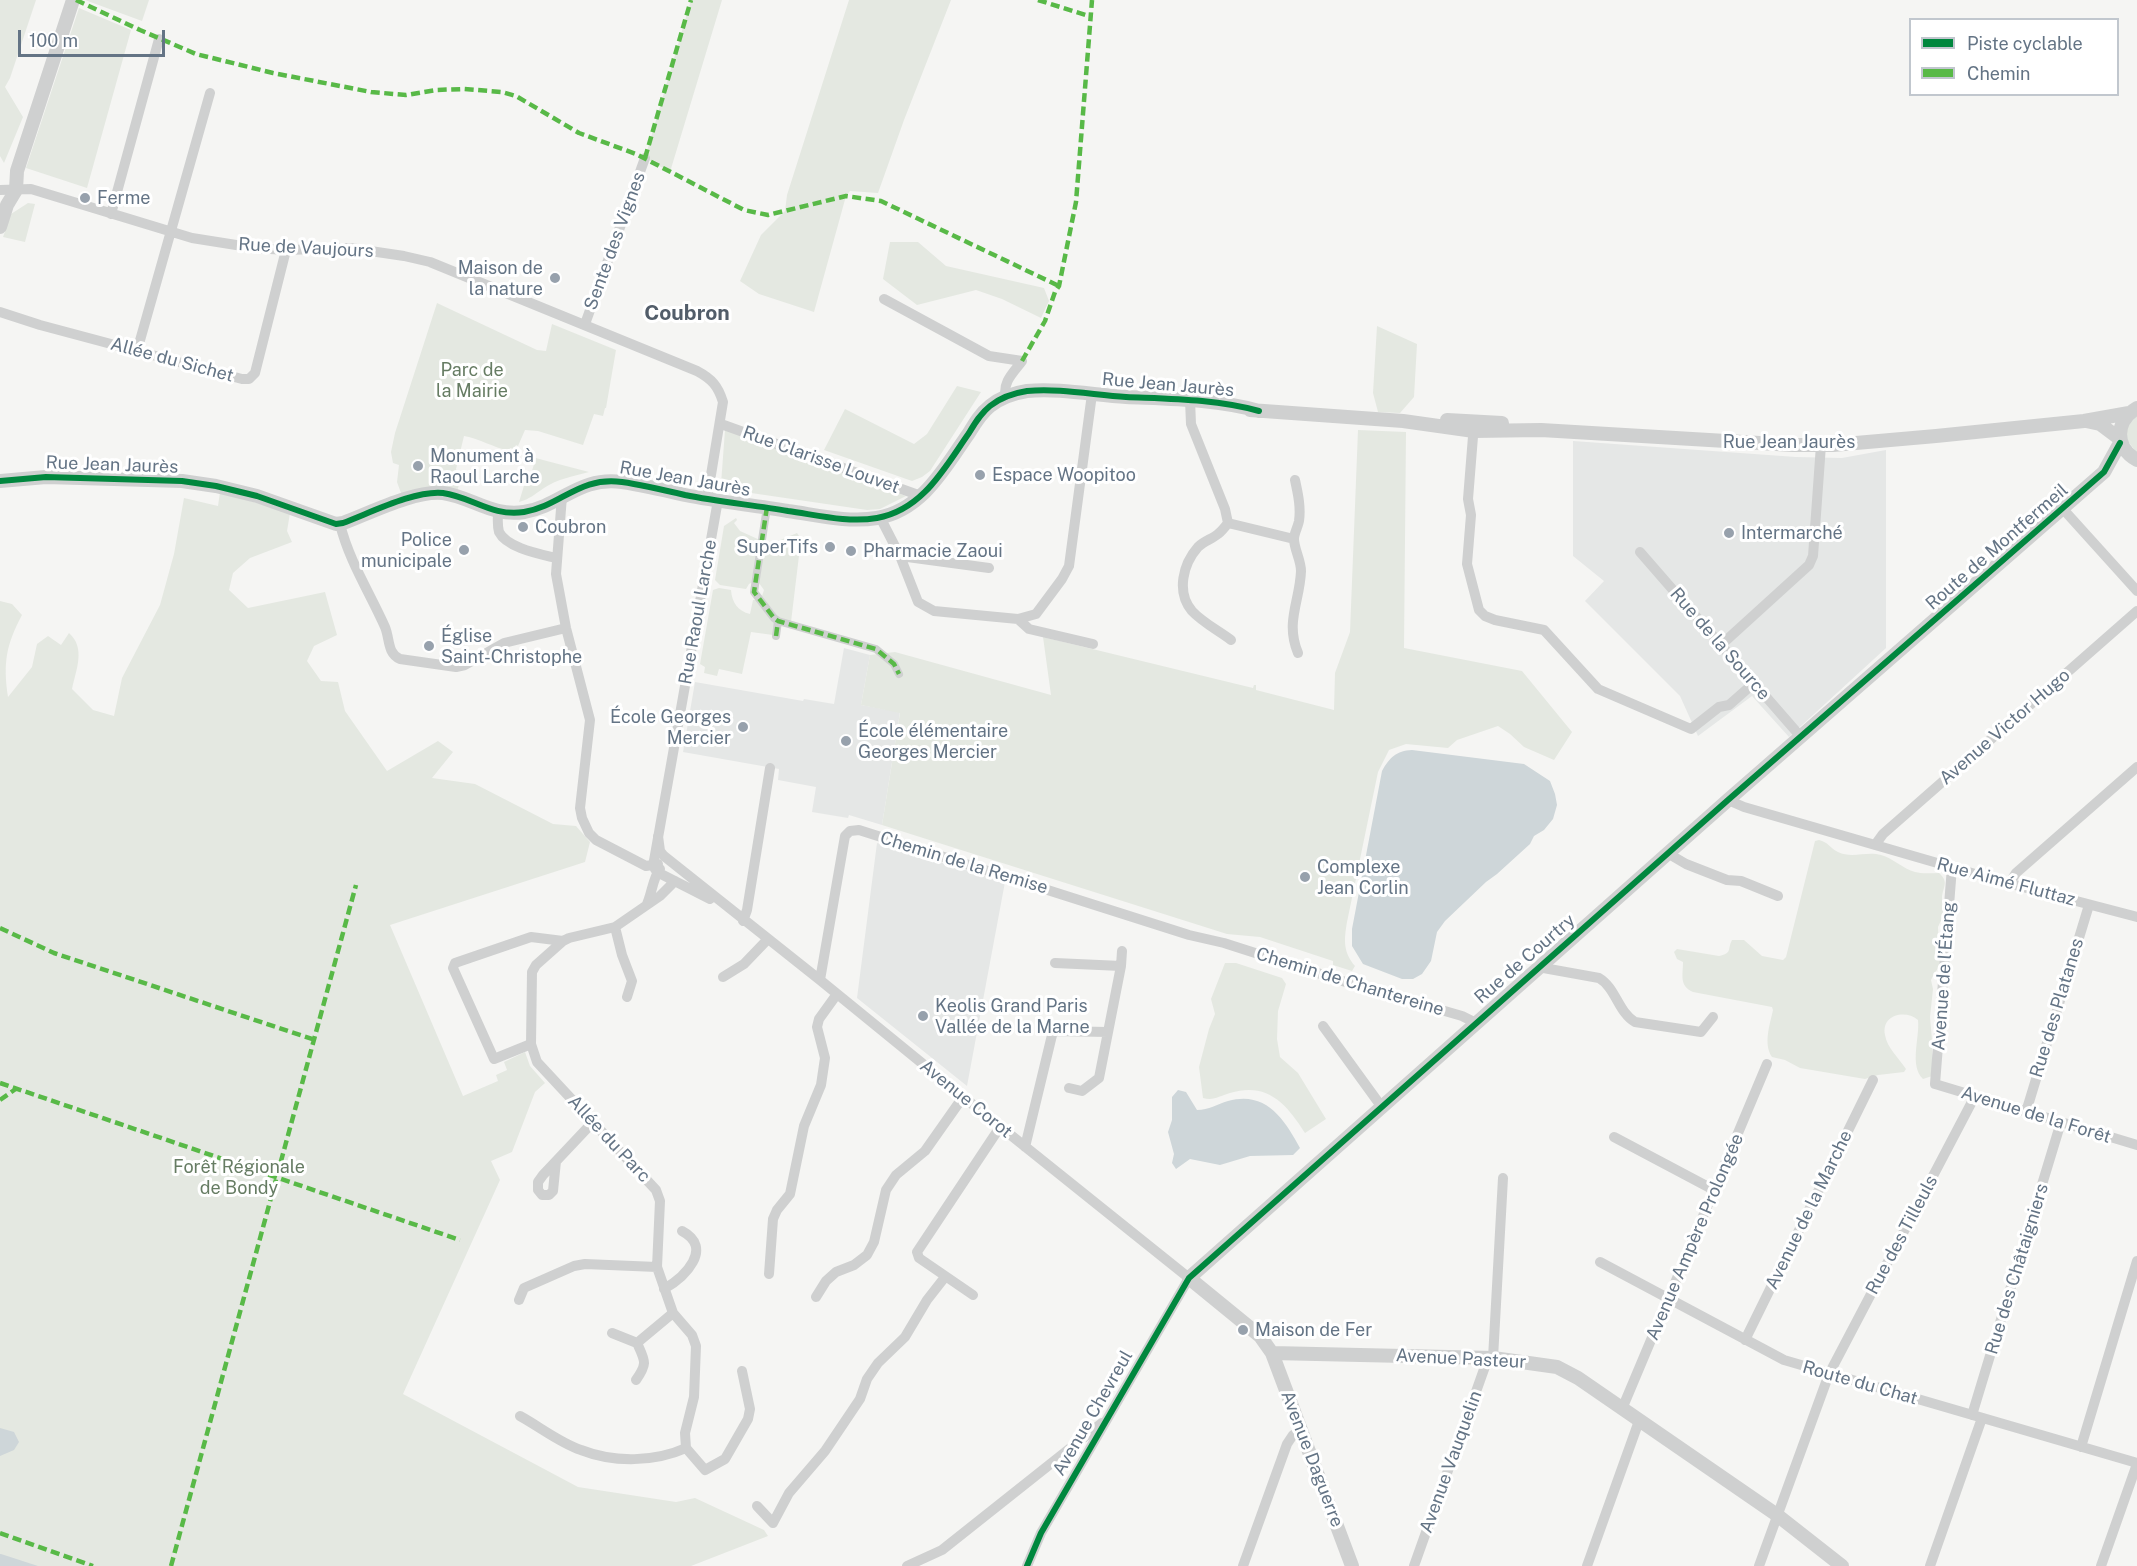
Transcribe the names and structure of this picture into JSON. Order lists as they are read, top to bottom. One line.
{"streets":{"street":["Sente des Vignes","Rue de Vaujours","Allée du Sichet","Rue Jean Jaurès","Rue Clarisse Louvet","Route de Montfermeil","Rue Raoul Larche","Rue de la Source","Avenue Victor Hugo","Chemin de la Remise","Rue Aimé Fluttaz","Rue de Courtry","Avenue de l’Étang","Chemin de Chantereine","Rue des Platanes","Avenue Corot","Avenue de la Forêt","Allée du Parc","Avenue de la Marche","Rue des Tilleuls","Avenue Ampère Prolongée","Rue des Châtaigniers","Avenue Pasteur","Route du Chat","Avenue Chevreul","Avenue Daguerre","Avenue Vauquelin"]},"crossings":[["Sente des Vignes","Rue de Vaujours"],["Rue de Vaujours","Allée du Sichet"],["Rue de Vaujours","Rue Clarisse Louvet"],["Rue de Vaujours","Rue Raoul Larche"],["Rue Jean Jaurès","Rue Clarisse Louvet"],["Rue Jean Jaurès","Route de Montfermeil"],["Rue Jean Jaurès","Rue Raoul Larche"],["Rue Clarisse Louvet","Rue Raoul Larche"],["Route de Montfermeil","Rue de Courtry"],["Rue Raoul Larche","Avenue Corot"],["Rue de la Source","Rue de Courtry"],["Avenue Victor Hugo","Rue Aimé Fluttaz"],["Chemin de la Remise","Chemin de Chantereine"],["Chemin de la Remise","Avenue Corot"],["Rue Aimé Fluttaz","Rue de Courtry"],["Rue Aimé Fluttaz","Avenue de l’Étang"],["Rue Aimé Fluttaz","Rue des Platanes"],["Rue de Courtry","Chemin de Chantereine"],["Rue de Courtry","Avenue Corot"],["Rue de Courtry","Avenue Chevreul"],["Avenue de l’Étang","Avenue de la Forêt"],["Rue des Platanes","Avenue de la Forêt"],["Avenue Corot","Allée du Parc"],["Avenue Corot","Avenue Chevreul"],["Avenue de la Forêt","Rue des Tilleuls"],["Avenue de la Forêt","Rue des Châtaigniers"],["Avenue de la Marche","Route du Chat"],["Rue des Tilleuls","Avenue Pasteur"],["Rue des Tilleuls","Route du Chat"],["Avenue Ampère Prolongée","Avenue Pasteur"],["Avenue Ampère Prolongée","Route du Chat"],["Rue des Châtaigniers","Route du Chat"],["Avenue Pasteur","Avenue Daguerre"],["Avenue Pasteur","Avenue Vauquelin"]],"districts":["Coubron"],"parks":["Parc de la Mairie","Forêt Régionale de Bondy"],"places":["Ferme","Maison de la nature","Monument à Raoul Larche","Espace Woopitoo","Coubron","Intermarché","SuperTifs","Police municipale","Pharmacie Zaoui","Église Saint-Christophe","École Georges Mercier","École élémentaire Georges Mercier","Complexe Jean Corlin","Keolis Grand Paris Vallée de la Marne","Maison de Fer"],"legend":["Piste cyclable","Chemin"],"scale_bar":"100 m"}
